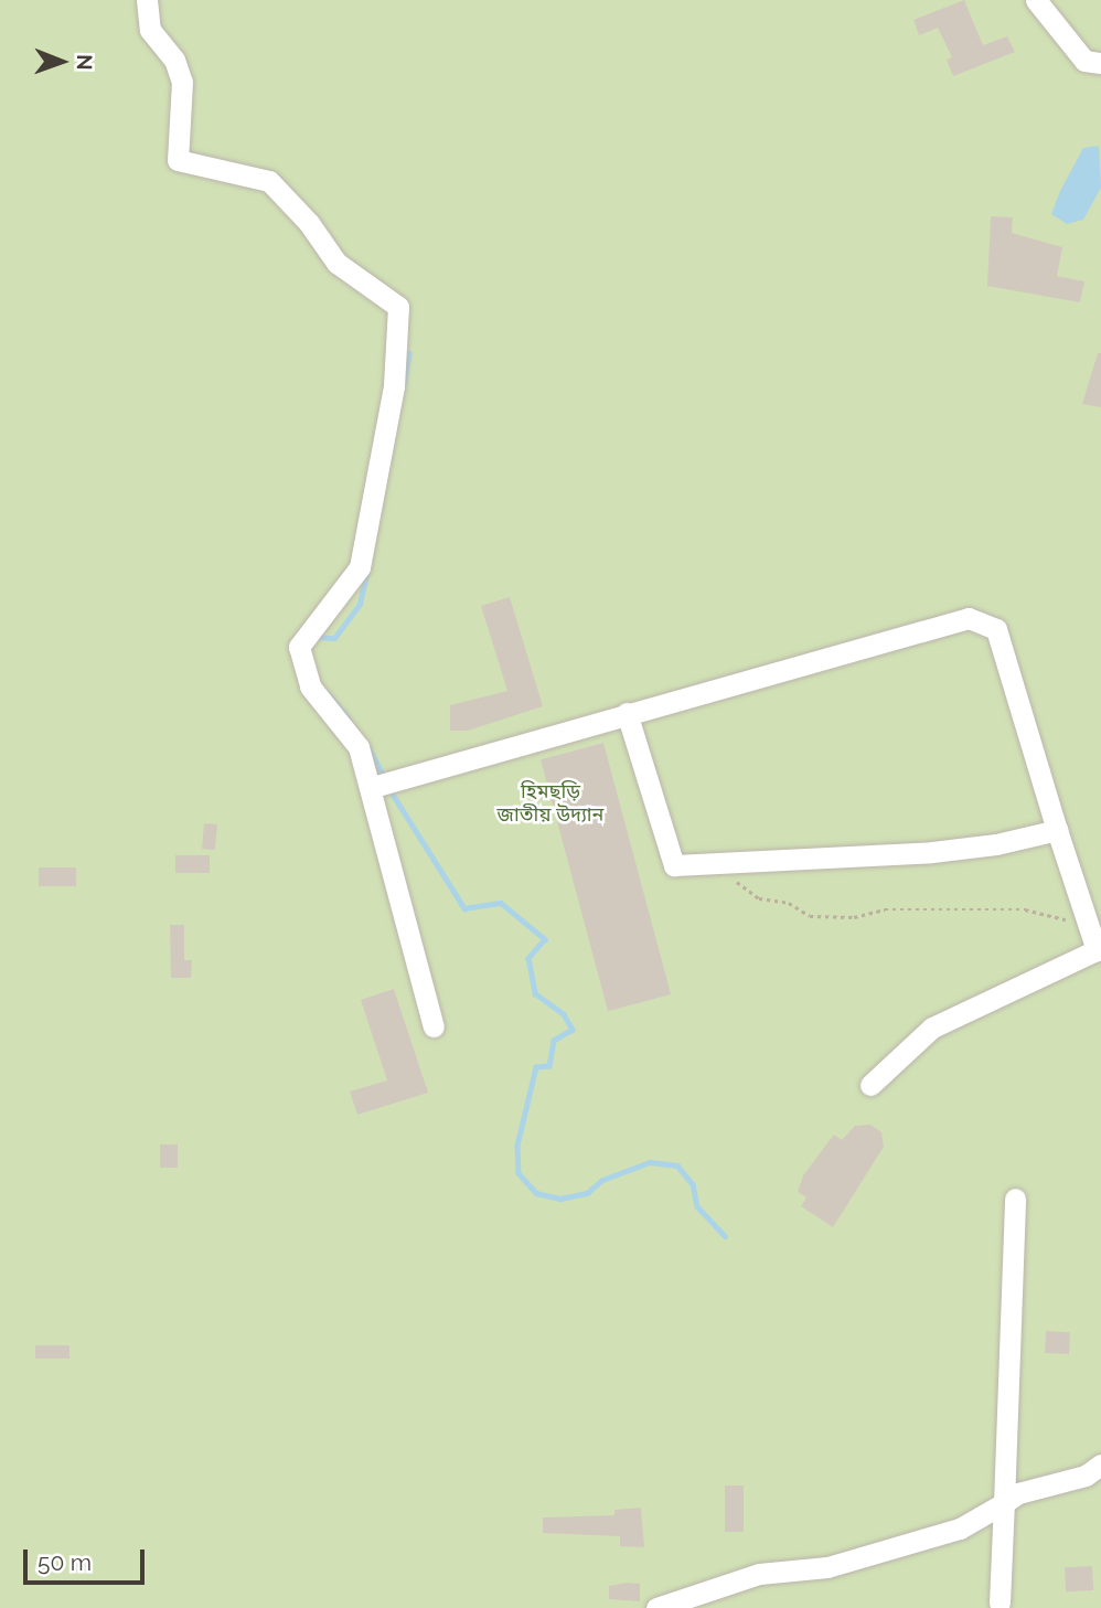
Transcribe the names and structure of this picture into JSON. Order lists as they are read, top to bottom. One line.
{"parks":["হিমছড়ি জাতীয় উদ্যান"],"scale_bar":"50 m","north":"right"}
